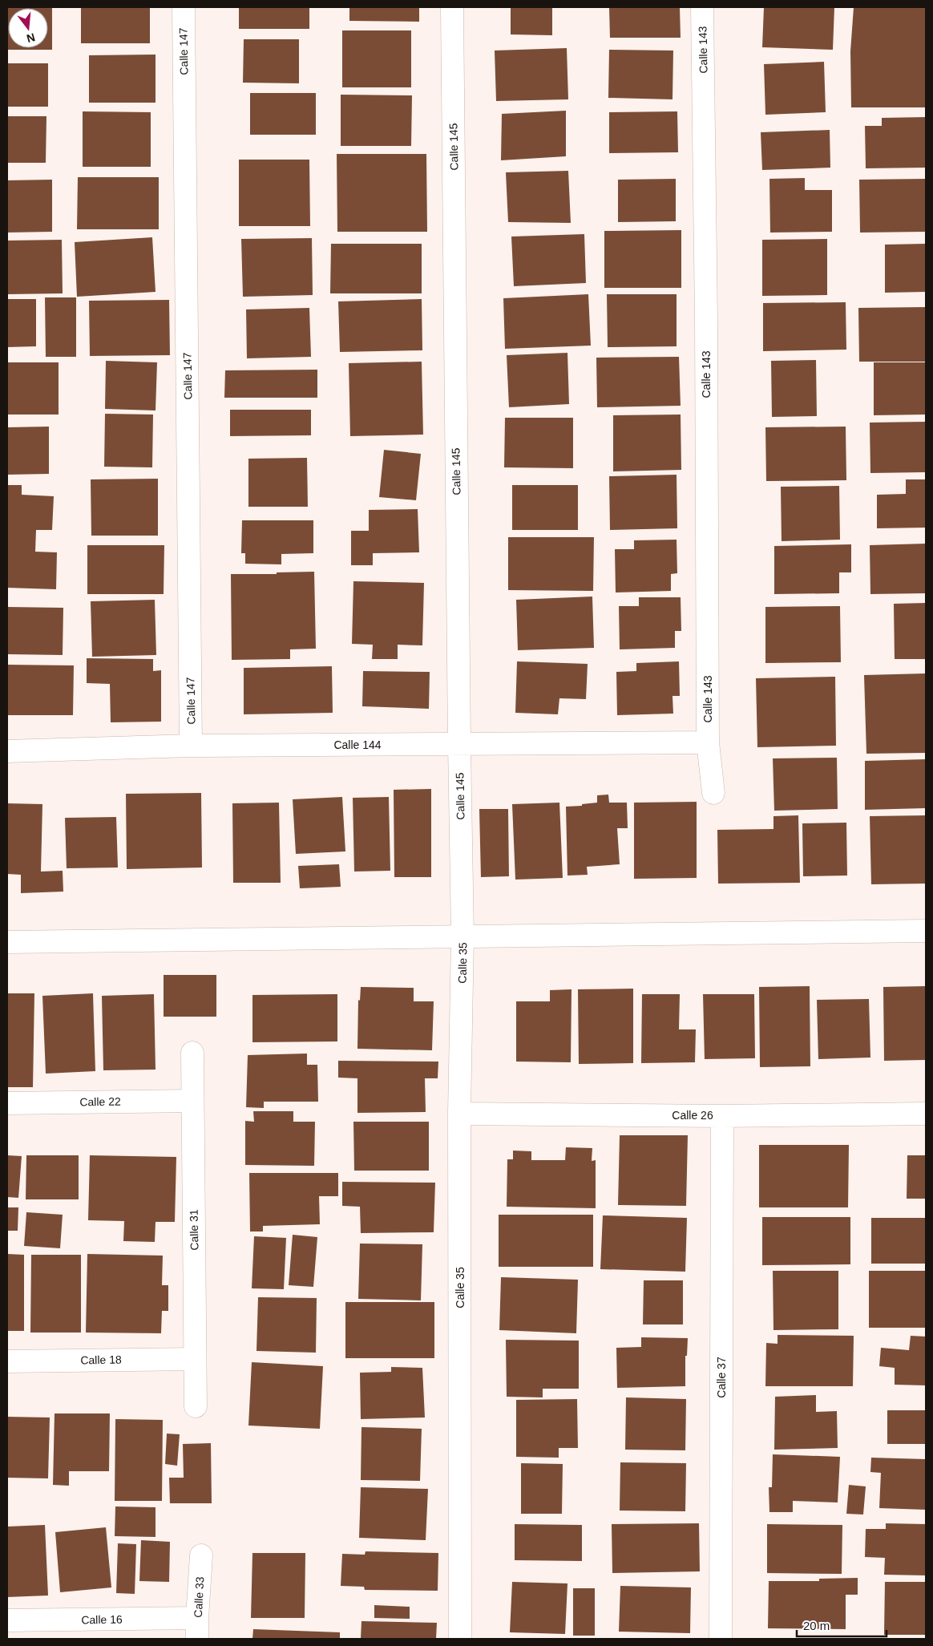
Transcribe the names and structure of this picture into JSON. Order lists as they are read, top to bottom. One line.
{"streets":{"street":["Calle 143","Calle 147","Calle 145","Calle 144","Calle 35","Calle 22","Calle 26","Calle 31","Calle 18","Calle 37","Calle 33","Calle 16"]},"crossings":[["Calle 143","Calle 144"],["Calle 147","Calle 144"],["Calle 145","Calle 144"],["Calle 145","Calle 35"],["Calle 35","Calle 26"],["Calle 22","Calle 31"],["Calle 26","Calle 37"],["Calle 31","Calle 18"],["Calle 33","Calle 16"]],"scale_bar":"20 m","north":"bottom"}
